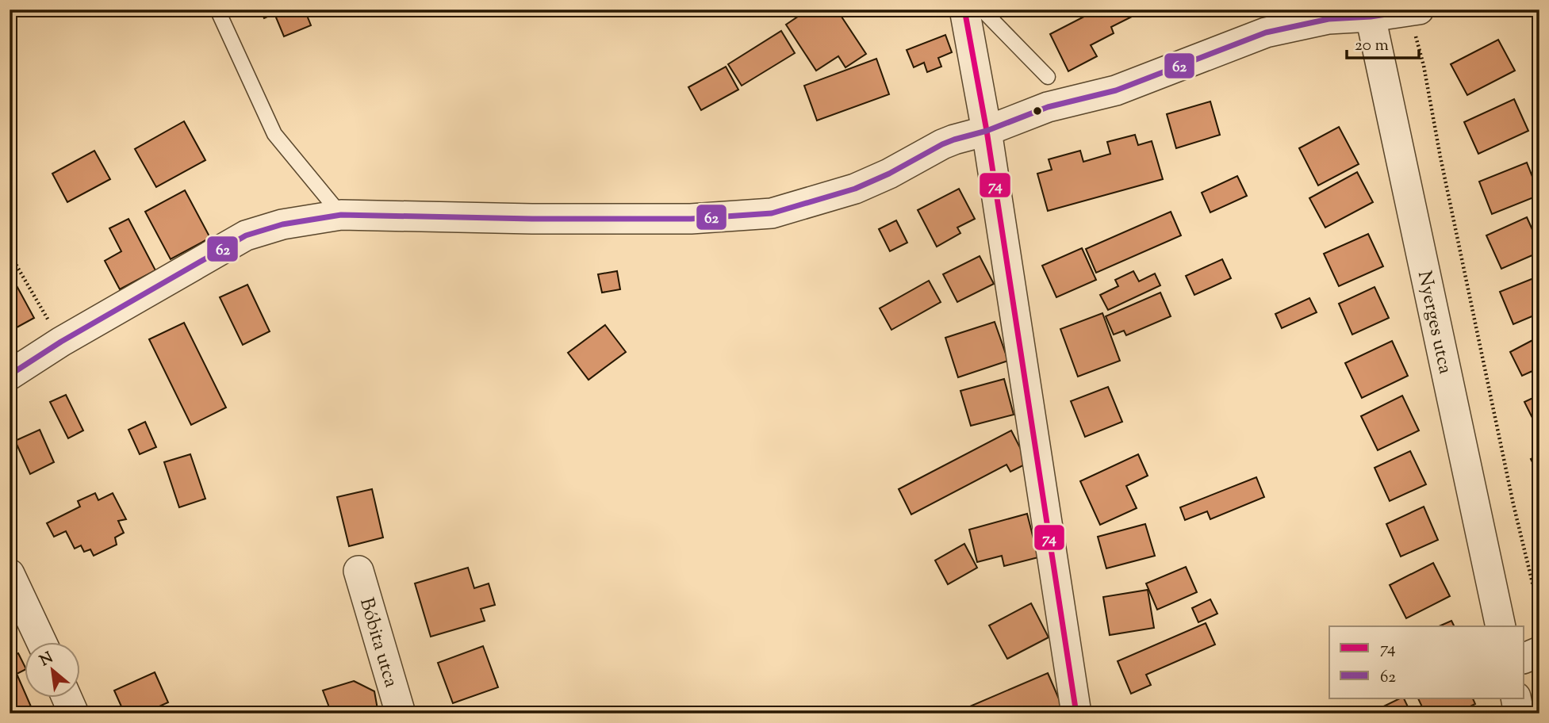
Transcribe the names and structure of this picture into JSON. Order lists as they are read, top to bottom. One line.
{"streets":{"street":["Nyerges utca","Bóbita utca"]},"lines":["transit line 74","transit line 62"],"legend":["74","62"],"scale_bar":"20 m","north":"top left"}
